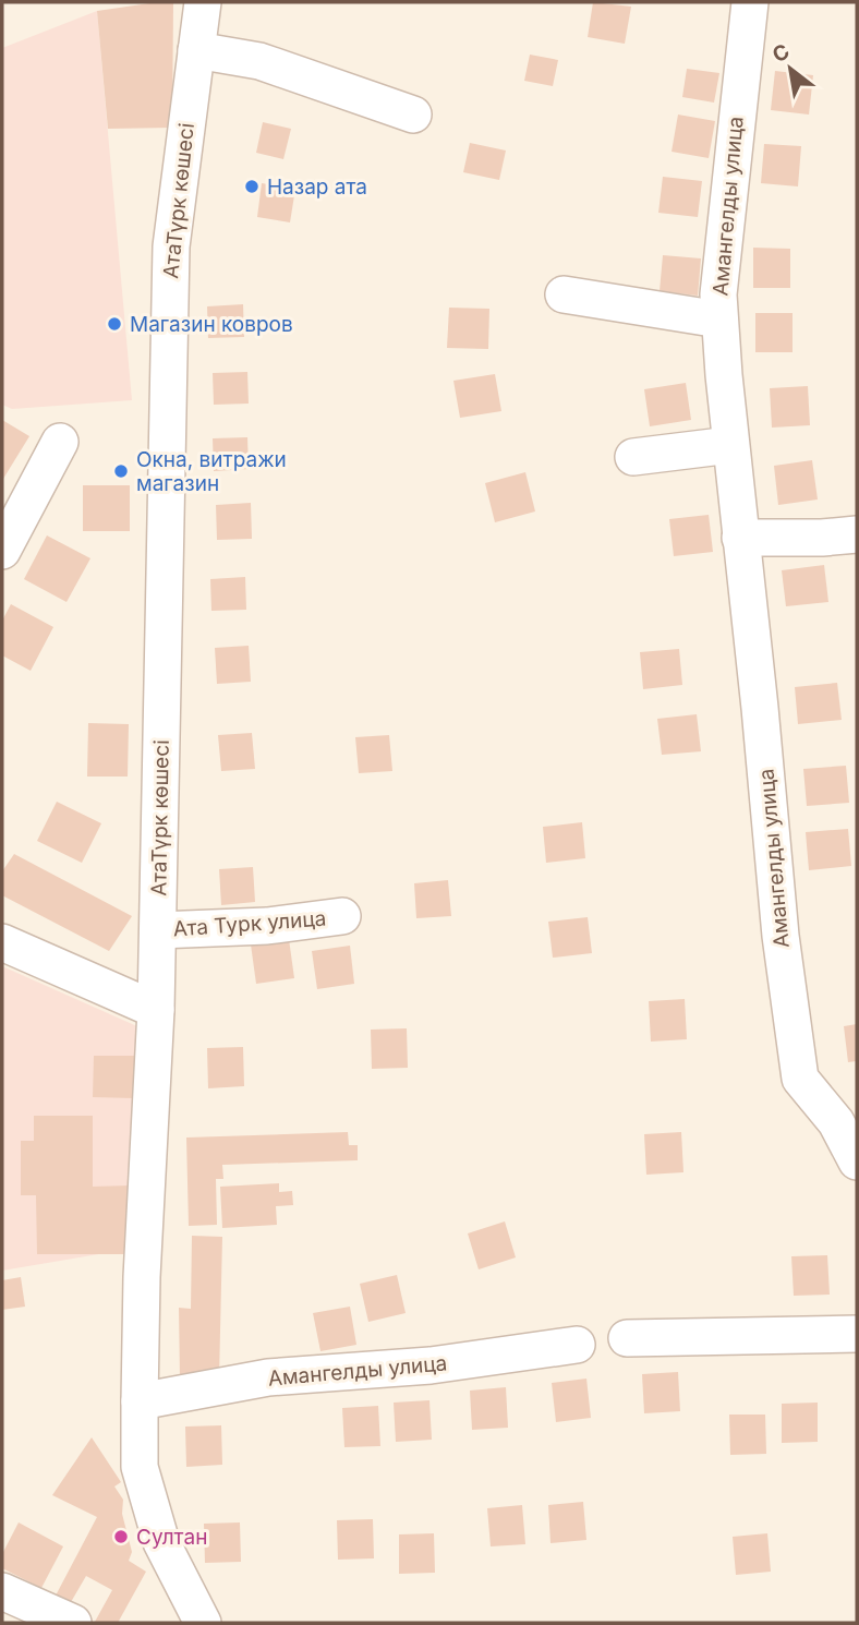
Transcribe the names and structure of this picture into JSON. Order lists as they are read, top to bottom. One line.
{"streets":{"street":["АтаТүрк көшесі","Амангелды улица","Ата Турк улица"]},"crossings":[["АтаТүрк көшесі","Амангелды улица"],["АтаТүрк көшесі","Ата Турк улица"]],"places":["Назар ата","Магазин ковров","Окна, витражи магазин","Султан"],"north":"top left"}
